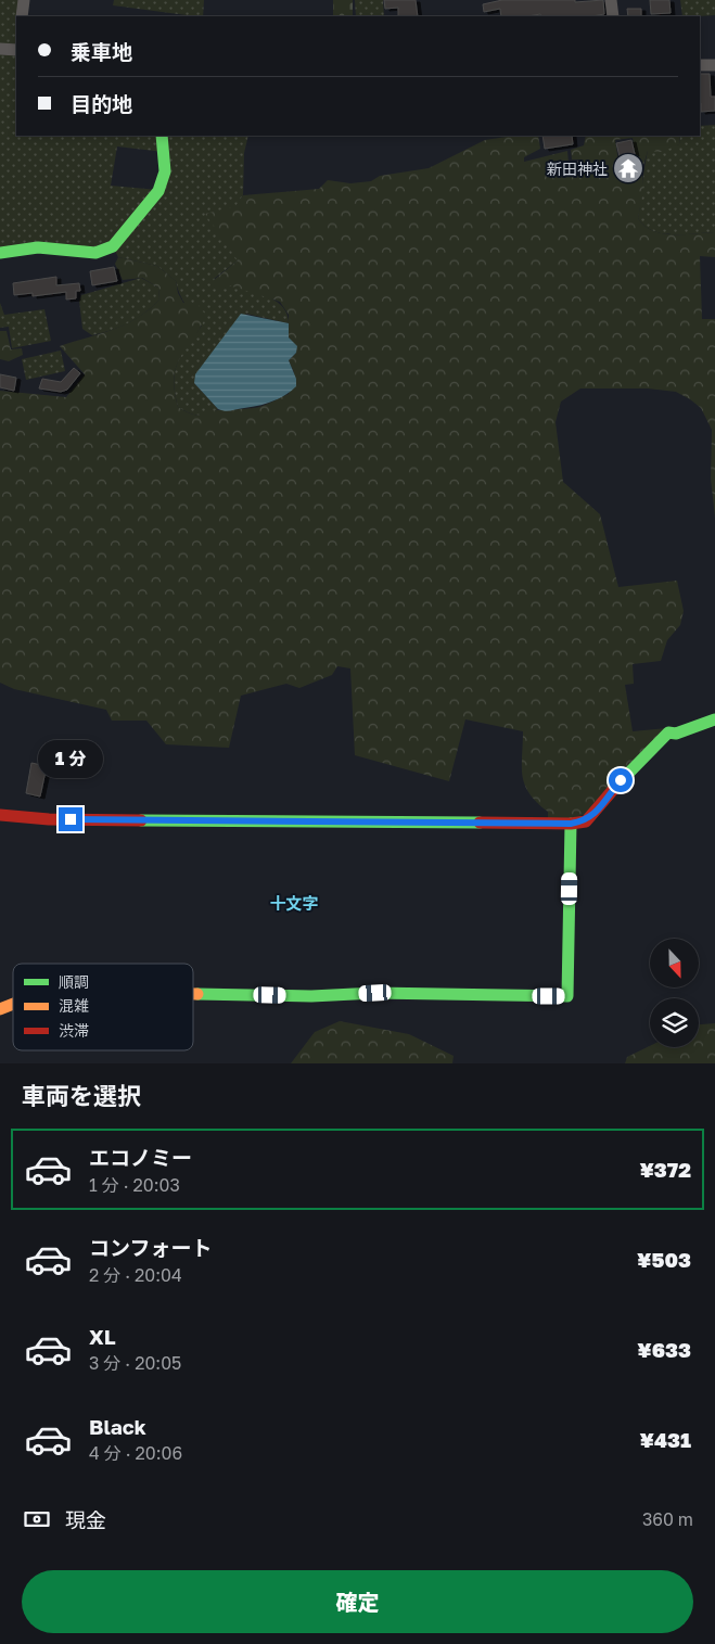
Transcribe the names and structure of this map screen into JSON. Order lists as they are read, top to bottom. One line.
{"districts":["十文字"],"places":{"temple":["新田神社"]},"legend":["順調","混雑","渋滞"],"north":"bottom","page":{"banner":["乗車地","目的地"],"bubble":"1 分","heading":"車両を選択","list":[{"name":"エコノミー","note":"1 分 · 20:03","value":"¥372"},{"name":"コンフォート","note":"2 分 · 20:04","value":"¥503"},{"name":"XL","note":"3 分 · 20:05","value":"¥633"},{"name":"Black","note":"4 分 · 20:06","value":"¥431"}],"pay":["現金","360 m"],"buttons":"確定"}}
